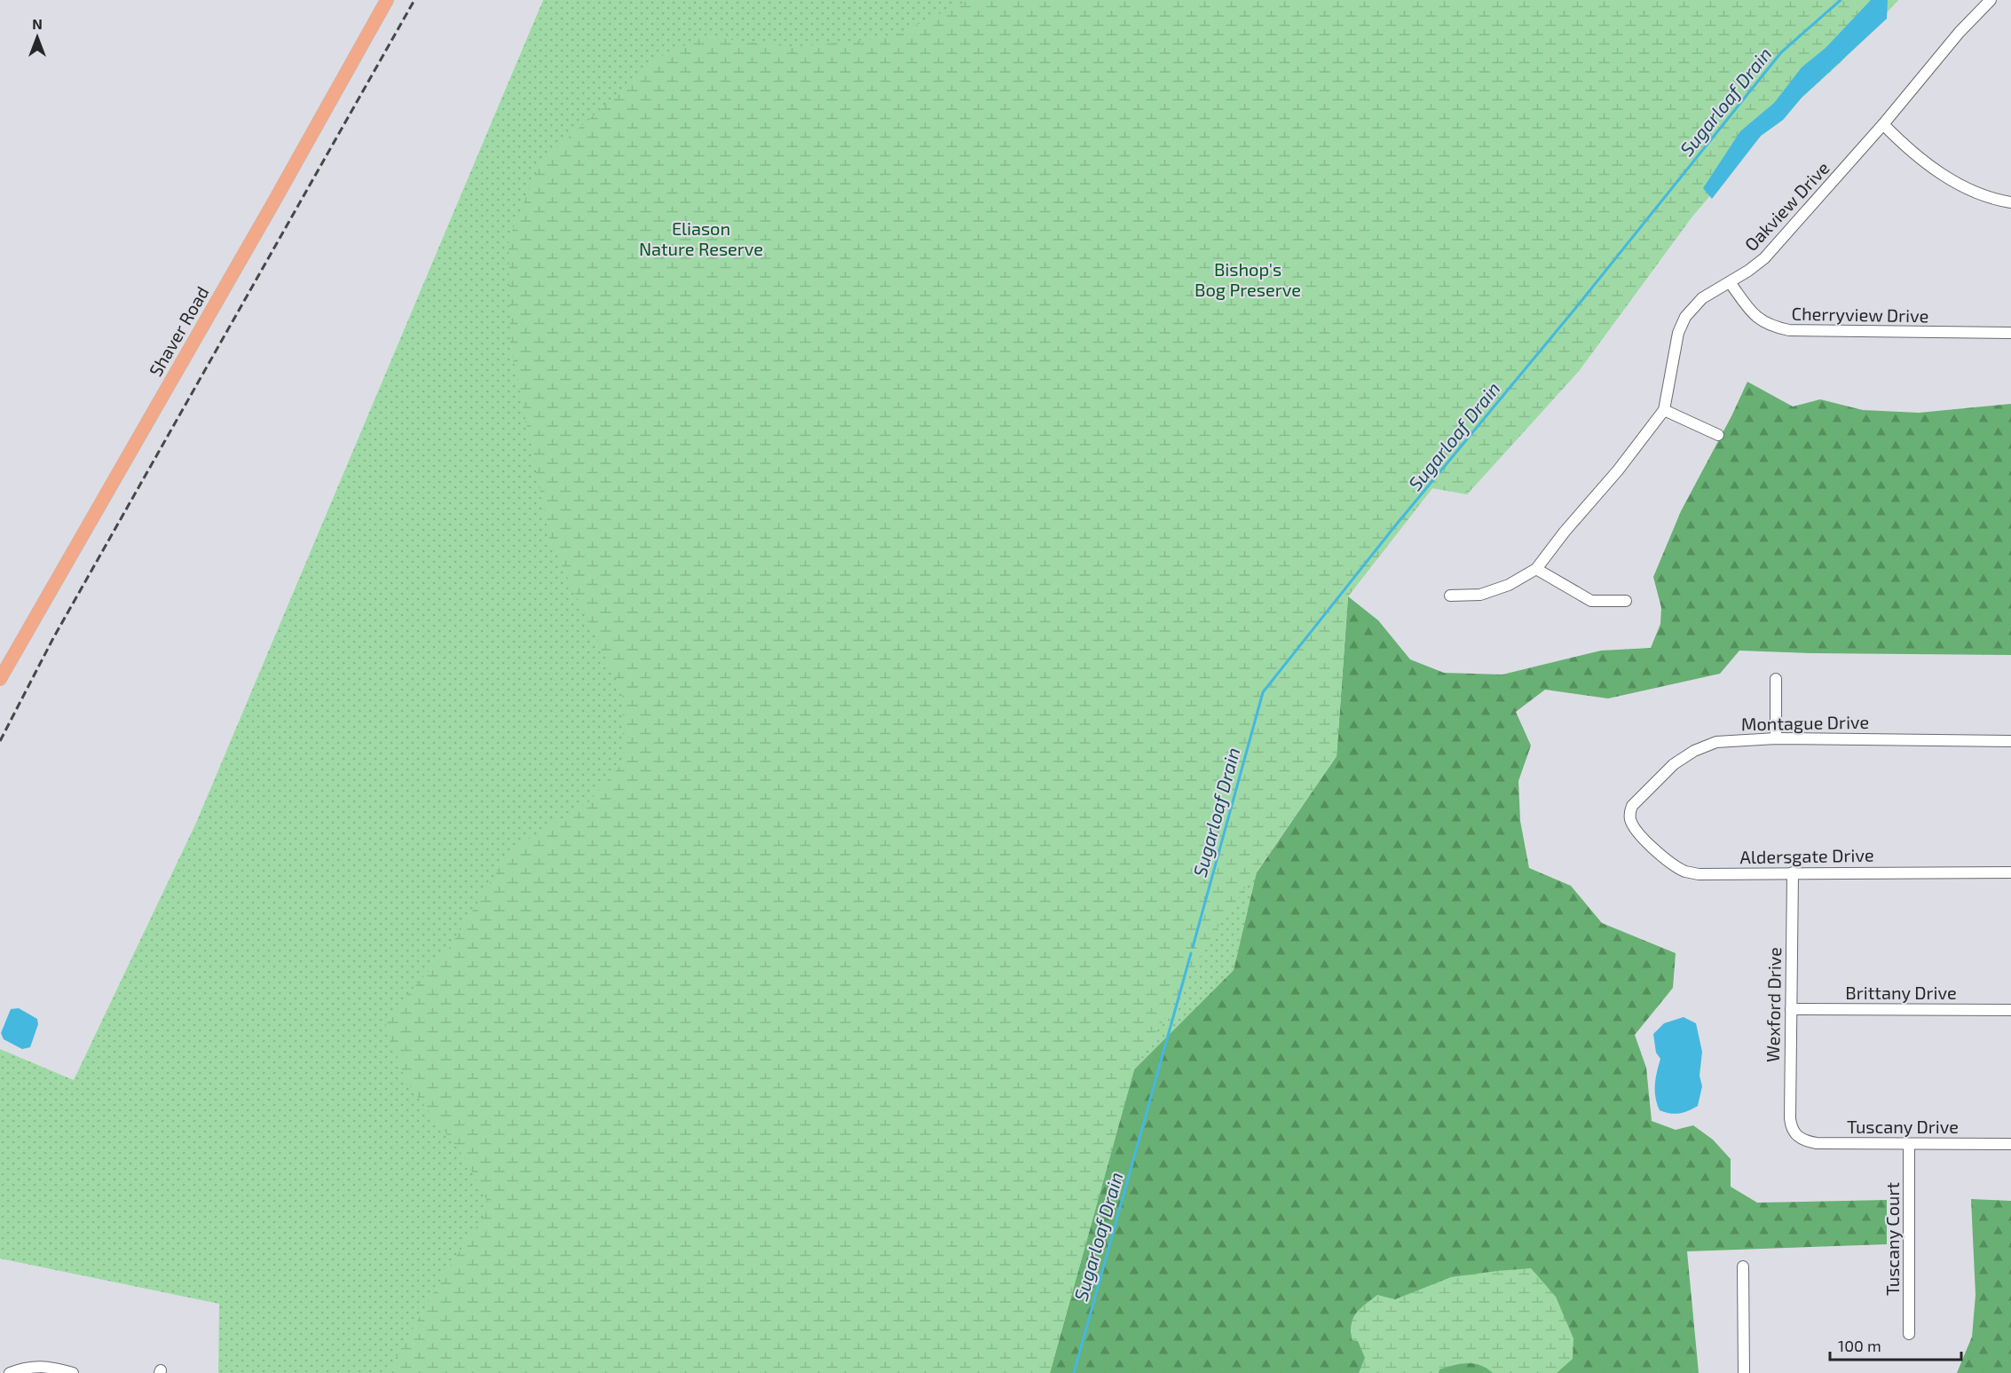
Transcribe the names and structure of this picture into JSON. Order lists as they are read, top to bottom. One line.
{"streets":{"main road":["Shaver Road"],"street":["Oakview Drive","Cherryview Drive","Montague Drive","Aldersgate Drive","Brittany Drive","Wexford Drive","Tuscany Drive","Tuscany Court"]},"crossings":[["Oakview Drive","Cherryview Drive"],["Montague Drive","Aldersgate Drive"],["Aldersgate Drive","Wexford Drive"],["Brittany Drive","Wexford Drive"],["Wexford Drive","Tuscany Drive"],["Tuscany Drive","Tuscany Court"]],"water":["Sugarloaf Drain"],"parks":["Eliason Nature Reserve","Bishop's Bog Preserve"],"scale_bar":"100 m","north":"top"}
